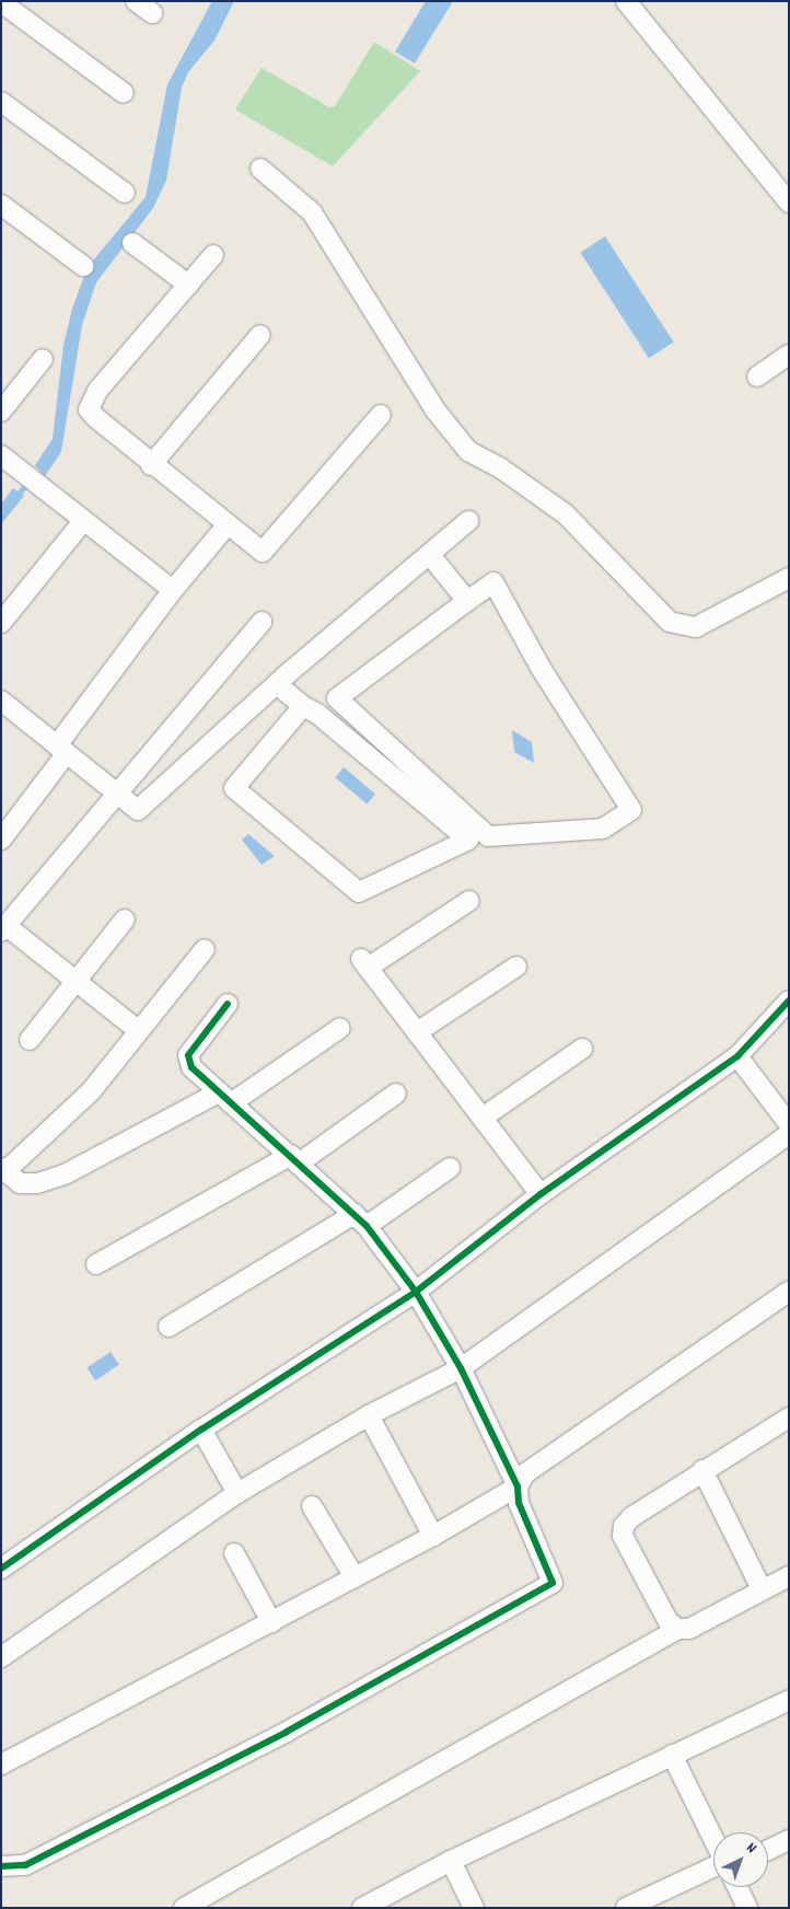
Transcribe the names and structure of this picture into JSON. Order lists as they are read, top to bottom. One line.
{"north":"top right"}
